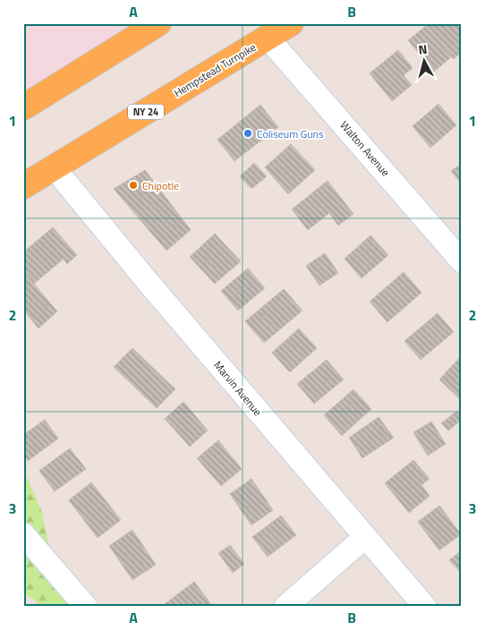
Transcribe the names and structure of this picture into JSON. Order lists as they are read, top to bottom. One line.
{"streets":{"main road":["Hempstead Turnpike","NY 24"],"street":["Walton Avenue","Marvin Avenue"]},"crossings":[["Hempstead Turnpike","Walton Avenue"],["Hempstead Turnpike","Marvin Avenue"]],"places":["Coliseum Guns","Chipotle"],"north":"top","grid":{"columns":["A","B"],"rows":["1","2","3"]}}
